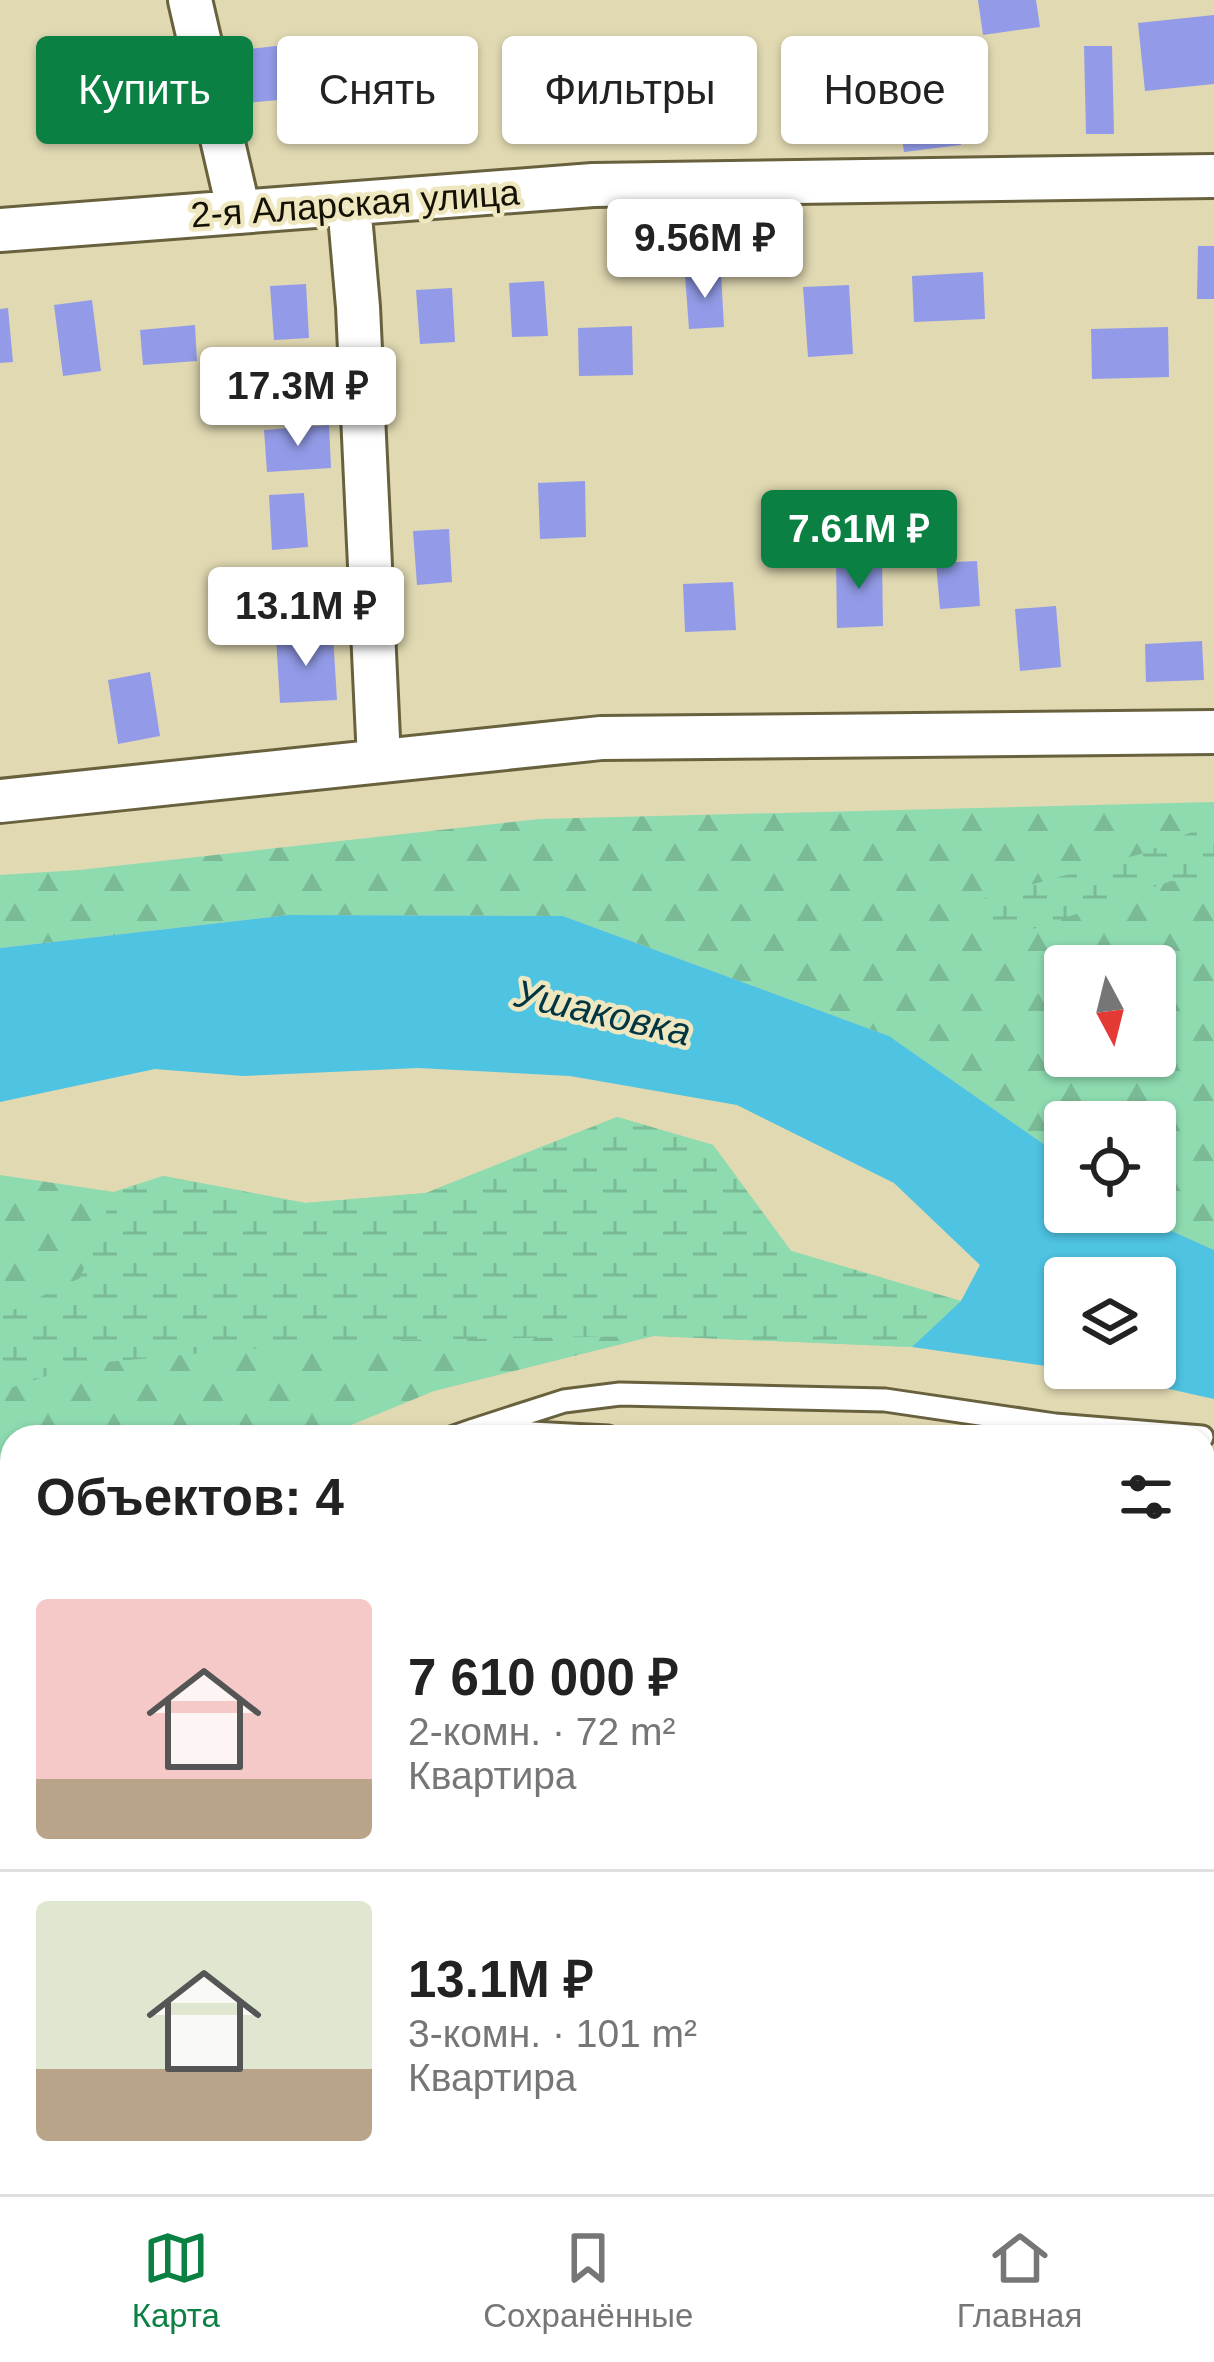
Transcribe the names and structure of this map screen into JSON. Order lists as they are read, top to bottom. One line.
{"streets":{"street":["2-я Аларская улица"]},"water":["Ушаковка"],"north":"bottom","page":{"chip":["Купить","Снять","Фильтры","Новое"],"price":["9.56M ₽","17.3M ₽","7.61M ₽","13.1M ₽"],"heading":"Объектов: 4","list":[{"name":"7 610 000 ₽","note":"2-комн. · 72 m² · Квартира"},{"name":"13.1M ₽","note":"3-комн. · 101 m² · Квартира"}],"tabs":["Карта","Сохранённые","Главная"]}}
